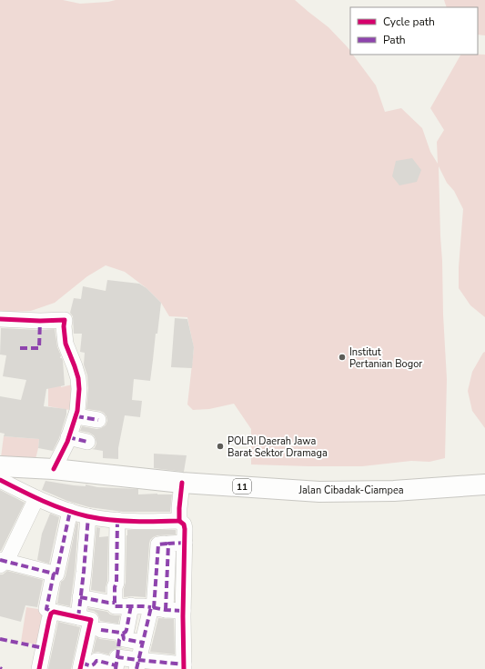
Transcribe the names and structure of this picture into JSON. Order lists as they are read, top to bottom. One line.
{"streets":{"highway":["11","Jalan Cibadak-Ciampea"]},"places":["Institut Pertanian Bogor","POLRI Daerah Jawa Barat Sektor Dramaga"],"legend":["Cycle path","Path"]}
